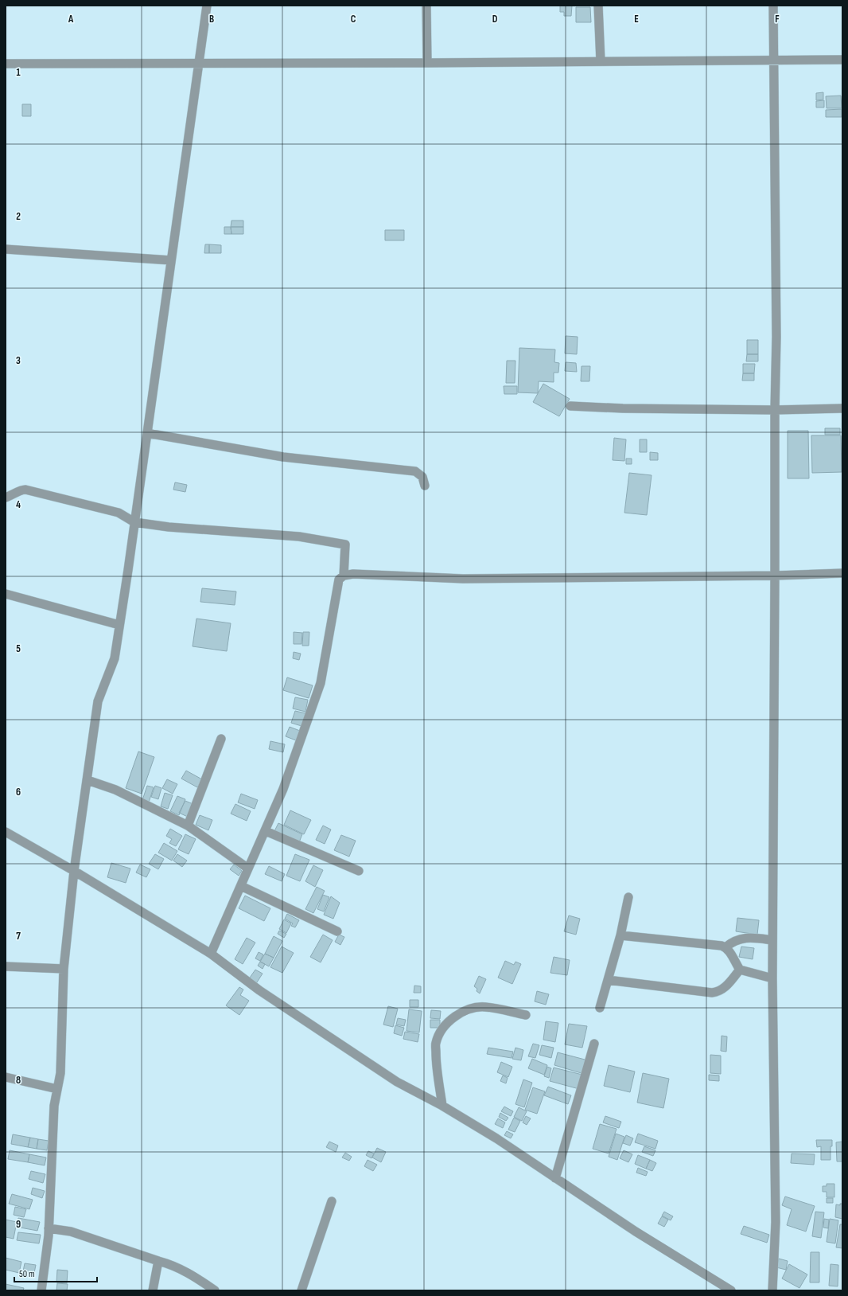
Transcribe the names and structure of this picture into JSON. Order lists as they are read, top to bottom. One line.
{"scale_bar":"50 m","grid":{"columns":["A","B","C","D","E","F"],"rows":["1","2","3","4","5","6","7","8","9"]}}
